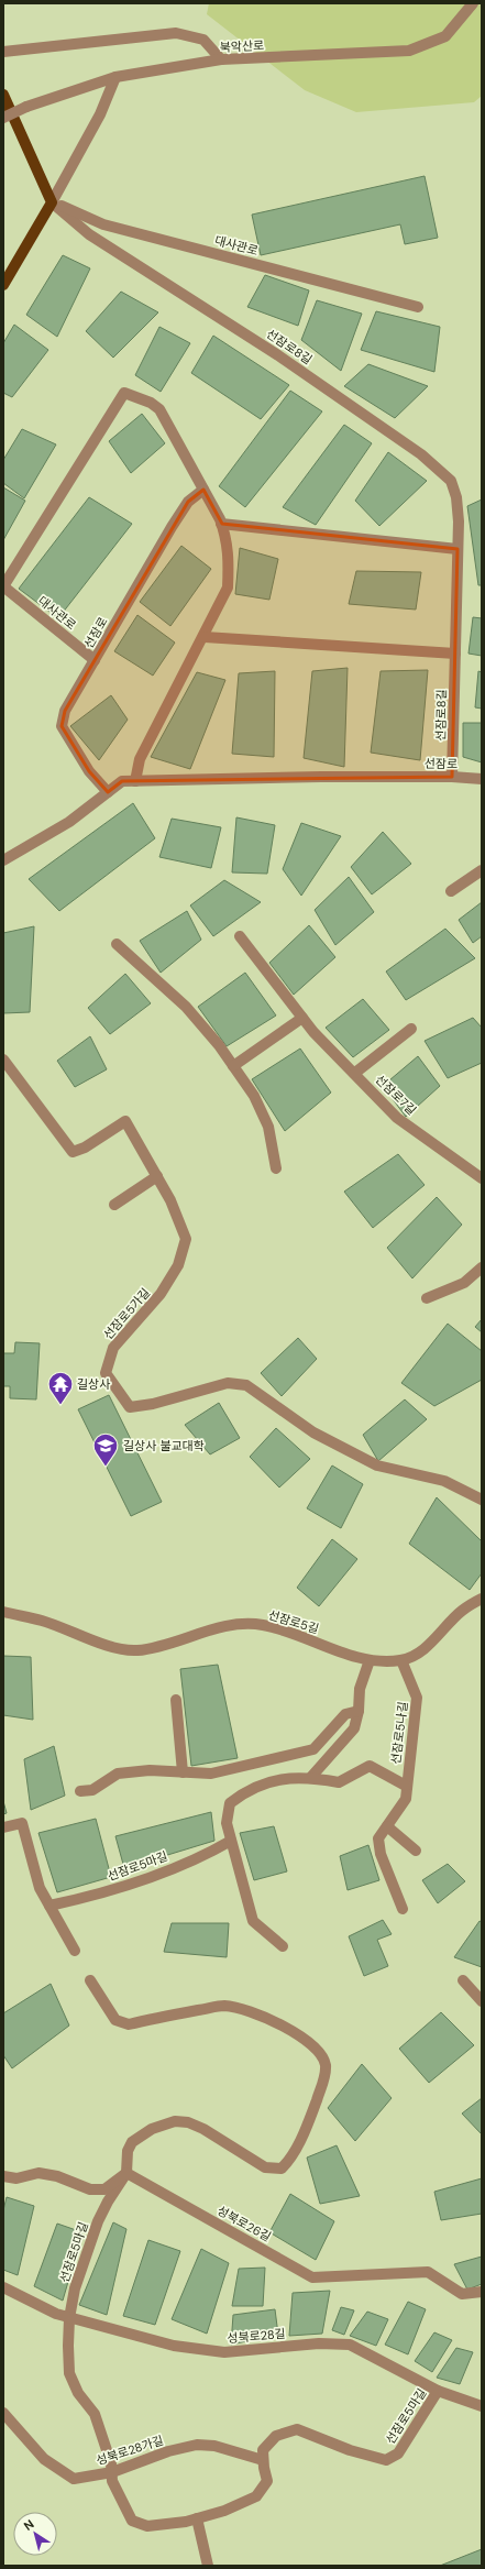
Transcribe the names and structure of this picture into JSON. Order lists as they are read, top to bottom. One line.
{"streets":{"street":["북악산로","대사관로","선잠로8길","선잠로","선잠로7길","선잠로5가길","선잠로5길","선잠로5나길","선잠로5마길","성북로26길","성북로28길","성북로28가길"]},"crossings":[["대사관로","선잠로8길"],["대사관로","선잠로"],["선잠로8길","선잠로"],["선잠로5길","선잠로5나길"],["선잠로5마길","성북로26길"],["선잠로5마길","성북로28길"],["선잠로5마길","성북로28가길"]],"places":{"temple":["길상사"],"school or university":["길상사 불교대학"]},"north":"top left"}
